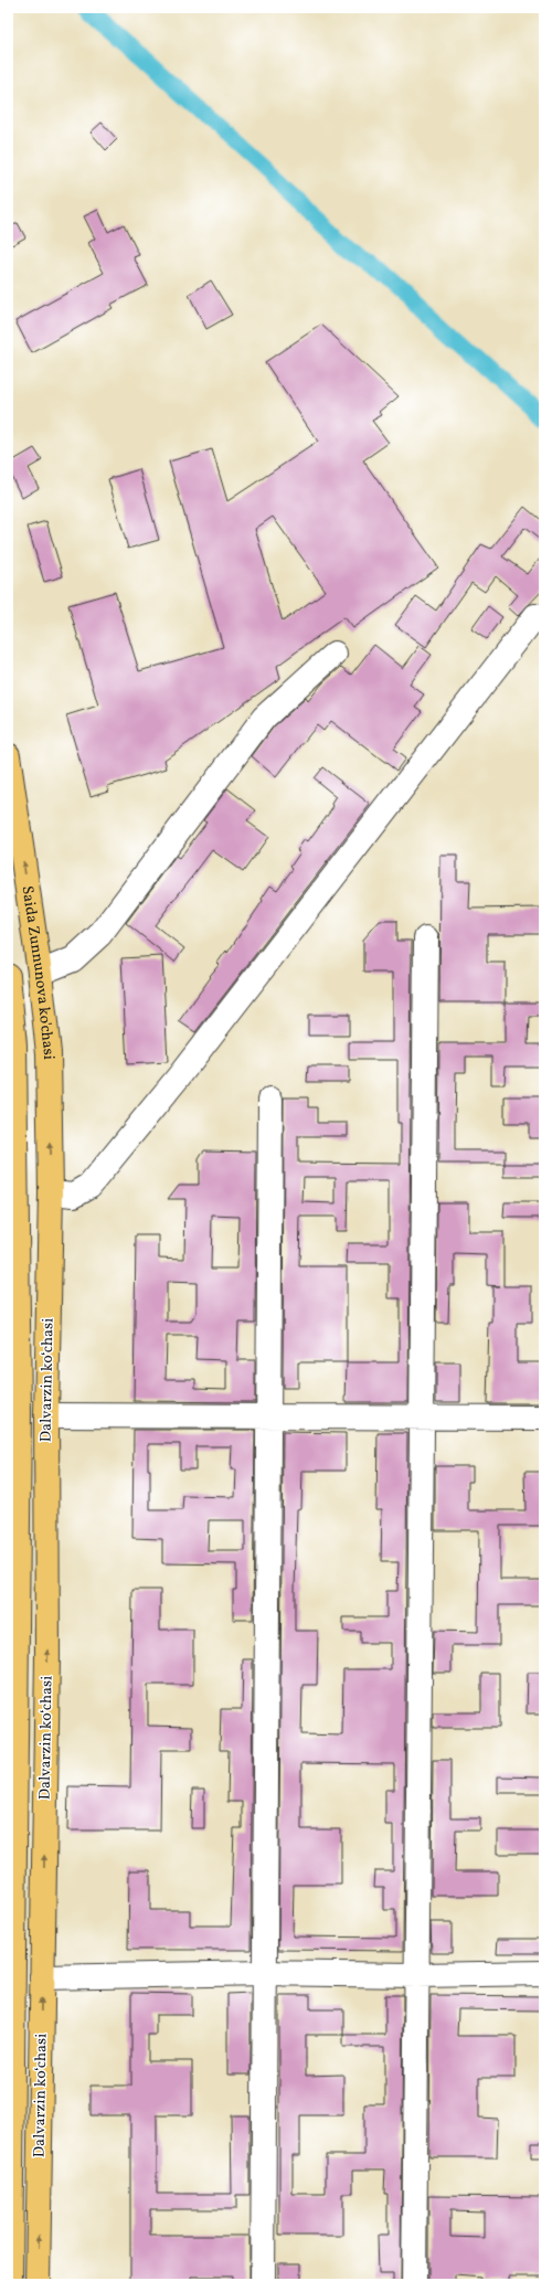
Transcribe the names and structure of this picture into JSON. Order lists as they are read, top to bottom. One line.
{"streets":{"main road":["Saida Zunnunova ko'chasi","Dalvarzin koʻchasi"]},"crossings":[["Saida Zunnunova ko'chasi","Dalvarzin koʻchasi"]]}
